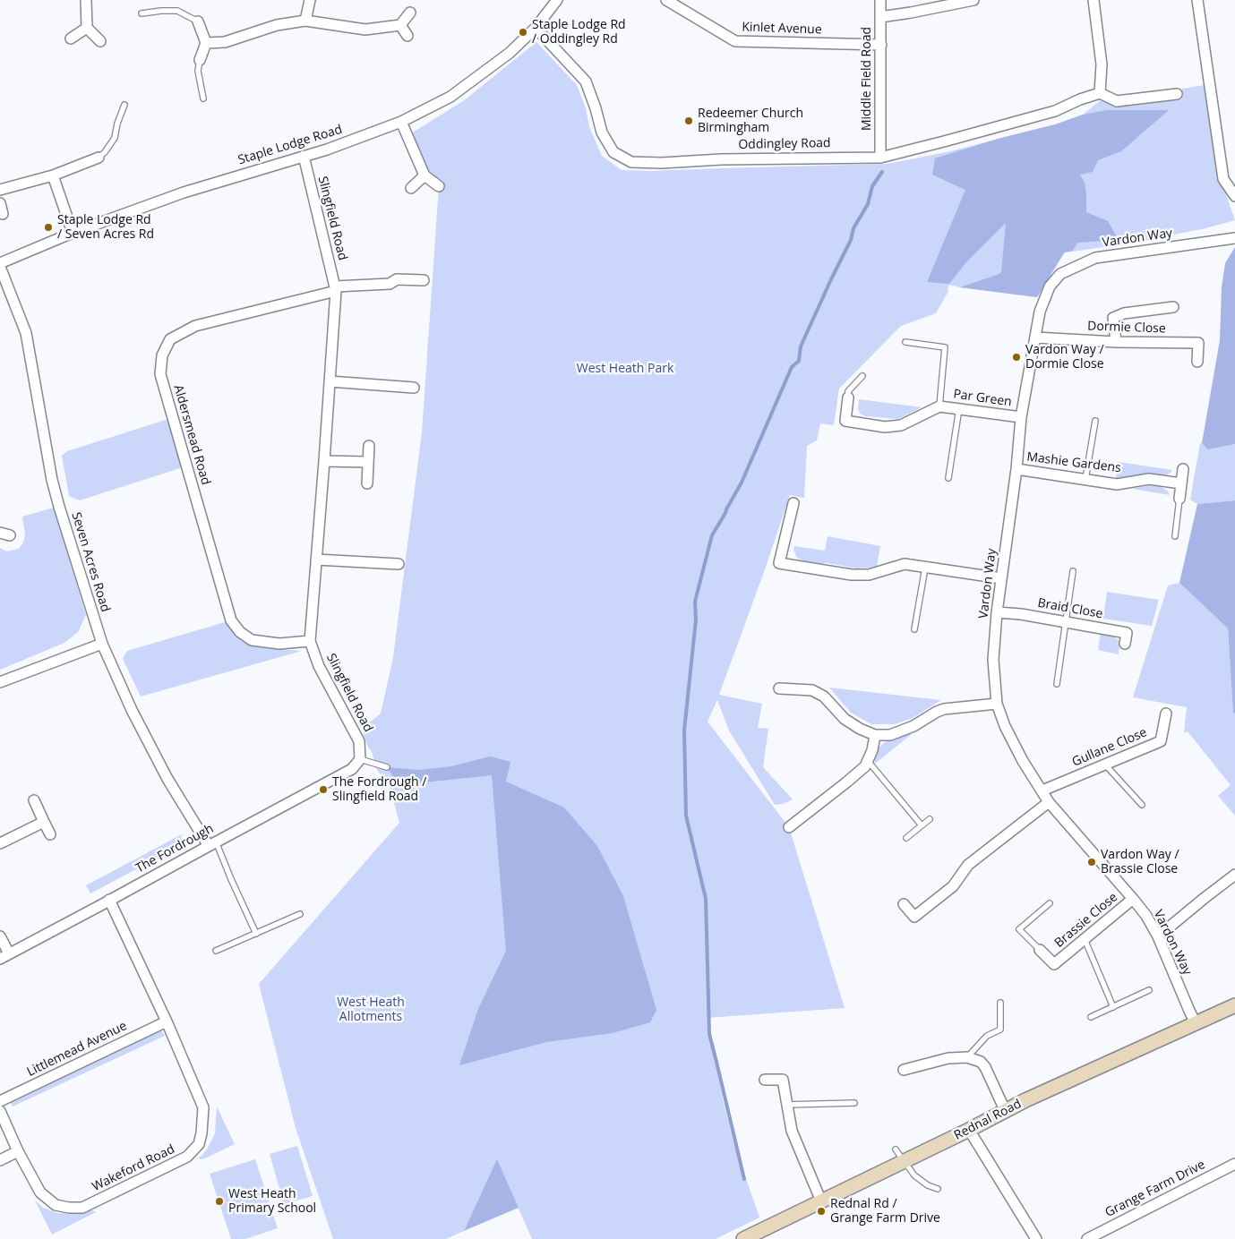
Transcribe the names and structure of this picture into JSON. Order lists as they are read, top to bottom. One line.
{"streets":{"street":["Kinlet Avenue","Middle Field Road","Oddingley Road","Staple Lodge Road","Slingfield Road","Vardon Way","Dormie Close","Par Green","Aldersmead Road","Mashie Gardens","Seven Acres Road","Braid Close","Gullane Close","The Fordrough","Brassie Close","Littlemead Avenue","Rednal Road","Wakeford Road","Grange Farm Drive"]},"crossings":[["Kinlet Avenue","Middle Field Road"],["Middle Field Road","Oddingley Road"],["Oddingley Road","Staple Lodge Road"],["Staple Lodge Road","Slingfield Road"],["Slingfield Road","Aldersmead Road"],["Slingfield Road","The Fordrough"],["Vardon Way","Dormie Close"],["Vardon Way","Par Green"],["Vardon Way","Mashie Gardens"],["Vardon Way","Braid Close"],["Vardon Way","Gullane Close"],["Vardon Way","Brassie Close"],["Vardon Way","Rednal Road"],["Seven Acres Road","The Fordrough"],["The Fordrough","Wakeford Road"],["Littlemead Avenue","Wakeford Road"]],"parks":["West Heath Park","West Heath Allotments"],"places":["Staple Lodge Rd / Oddingley Rd","Redeemer Church Birmingham","Staple Lodge Rd / Seven Acres Rd","Vardon Way / Dormie Close","The Fordrough / Slingfield Road","Vardon Way / Brassie Close","West Heath Primary School","Rednal Rd / Grange Farm Drive"]}
